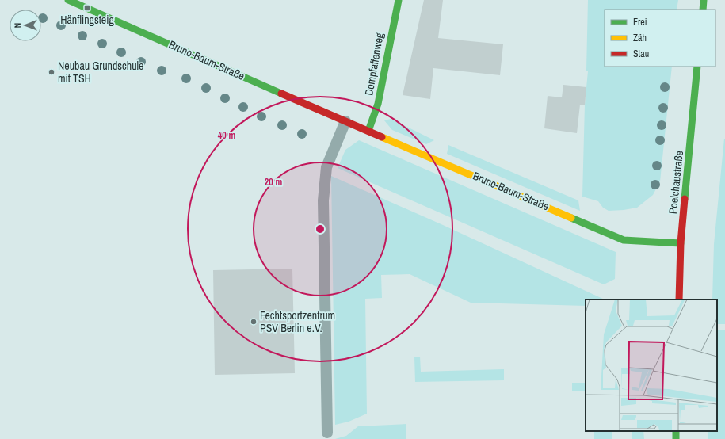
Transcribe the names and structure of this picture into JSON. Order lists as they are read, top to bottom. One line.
{"streets":{"street":["Bruno-Baum-Straße","Dompfaffenweg","Poelchaustraße"]},"crossings":[["Bruno-Baum-Straße","Dompfaffenweg"],["Bruno-Baum-Straße","Poelchaustraße"]],"places":{"transit":["Hänflingsteig"],"other":["Neubau Grundschule mit TSH","Fechtsportzentrum PSV Berlin e.V."]},"legend":["Frei","Zäh","Stau"],"north":"left","rings":["40 m","20 m"]}
